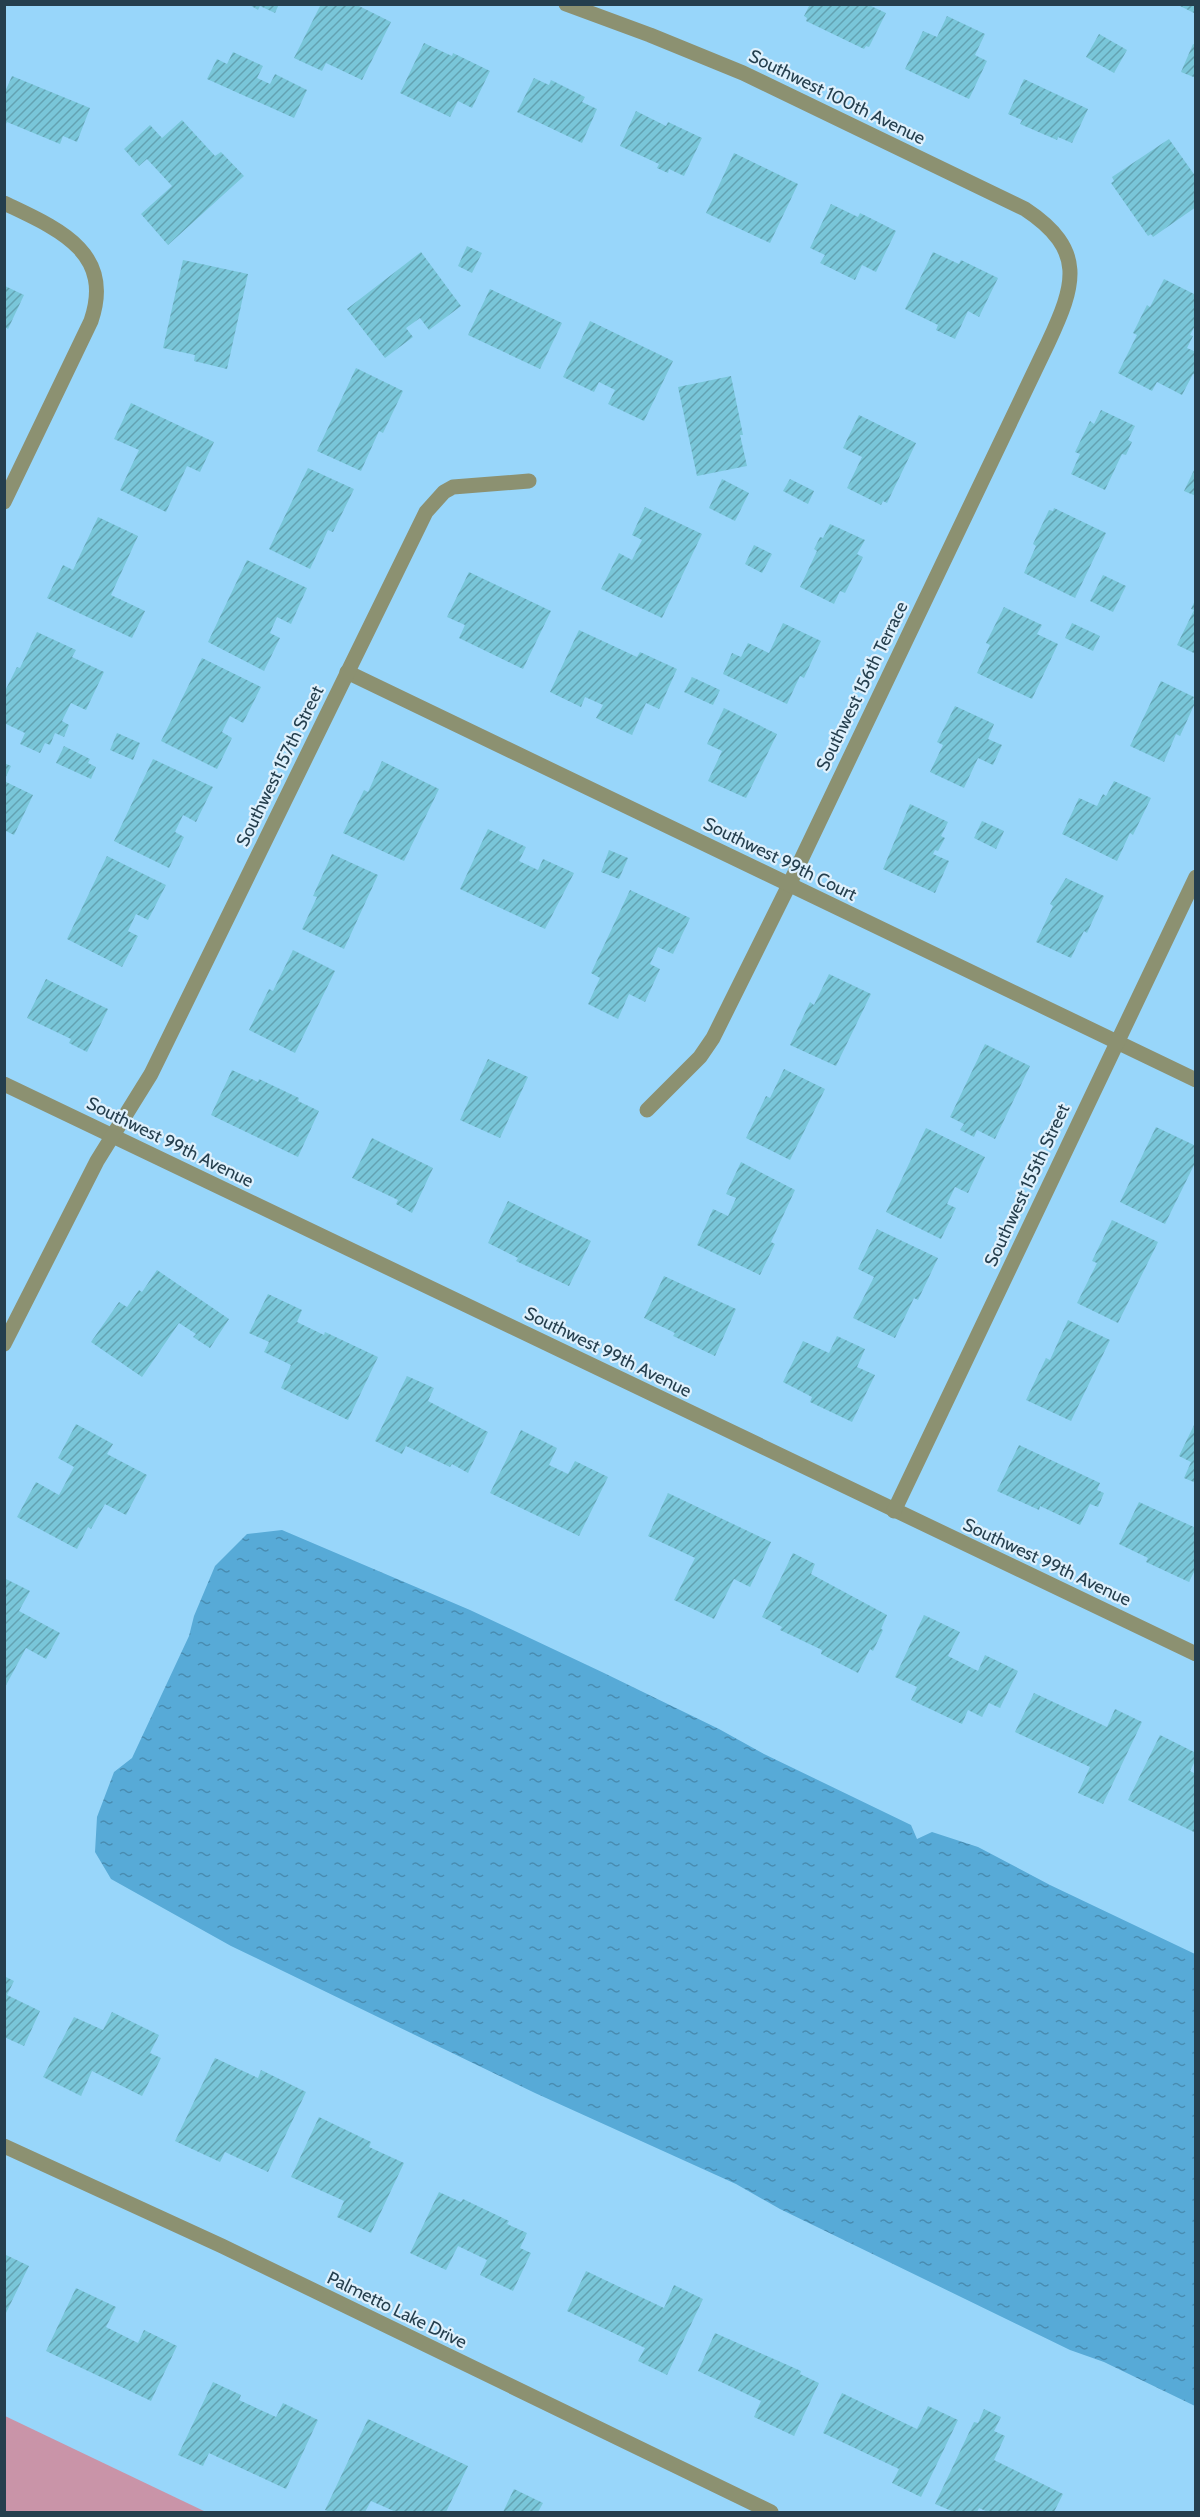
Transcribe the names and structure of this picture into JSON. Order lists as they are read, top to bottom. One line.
{"streets":{"street":["Southwest 100th Avenue","Southwest 156th Terrace","Southwest 157th Street","Southwest 99th Court","Southwest 99th Avenue","Southwest 155th Street","Palmetto Lake Drive"]},"crossings":[["Southwest 100th Avenue","Southwest 156th Terrace"],["Southwest 156th Terrace","Southwest 99th Court"],["Southwest 157th Street","Southwest 99th Court"],["Southwest 157th Street","Southwest 99th Avenue"],["Southwest 99th Court","Southwest 155th Street"],["Southwest 99th Avenue","Southwest 155th Street"]]}
